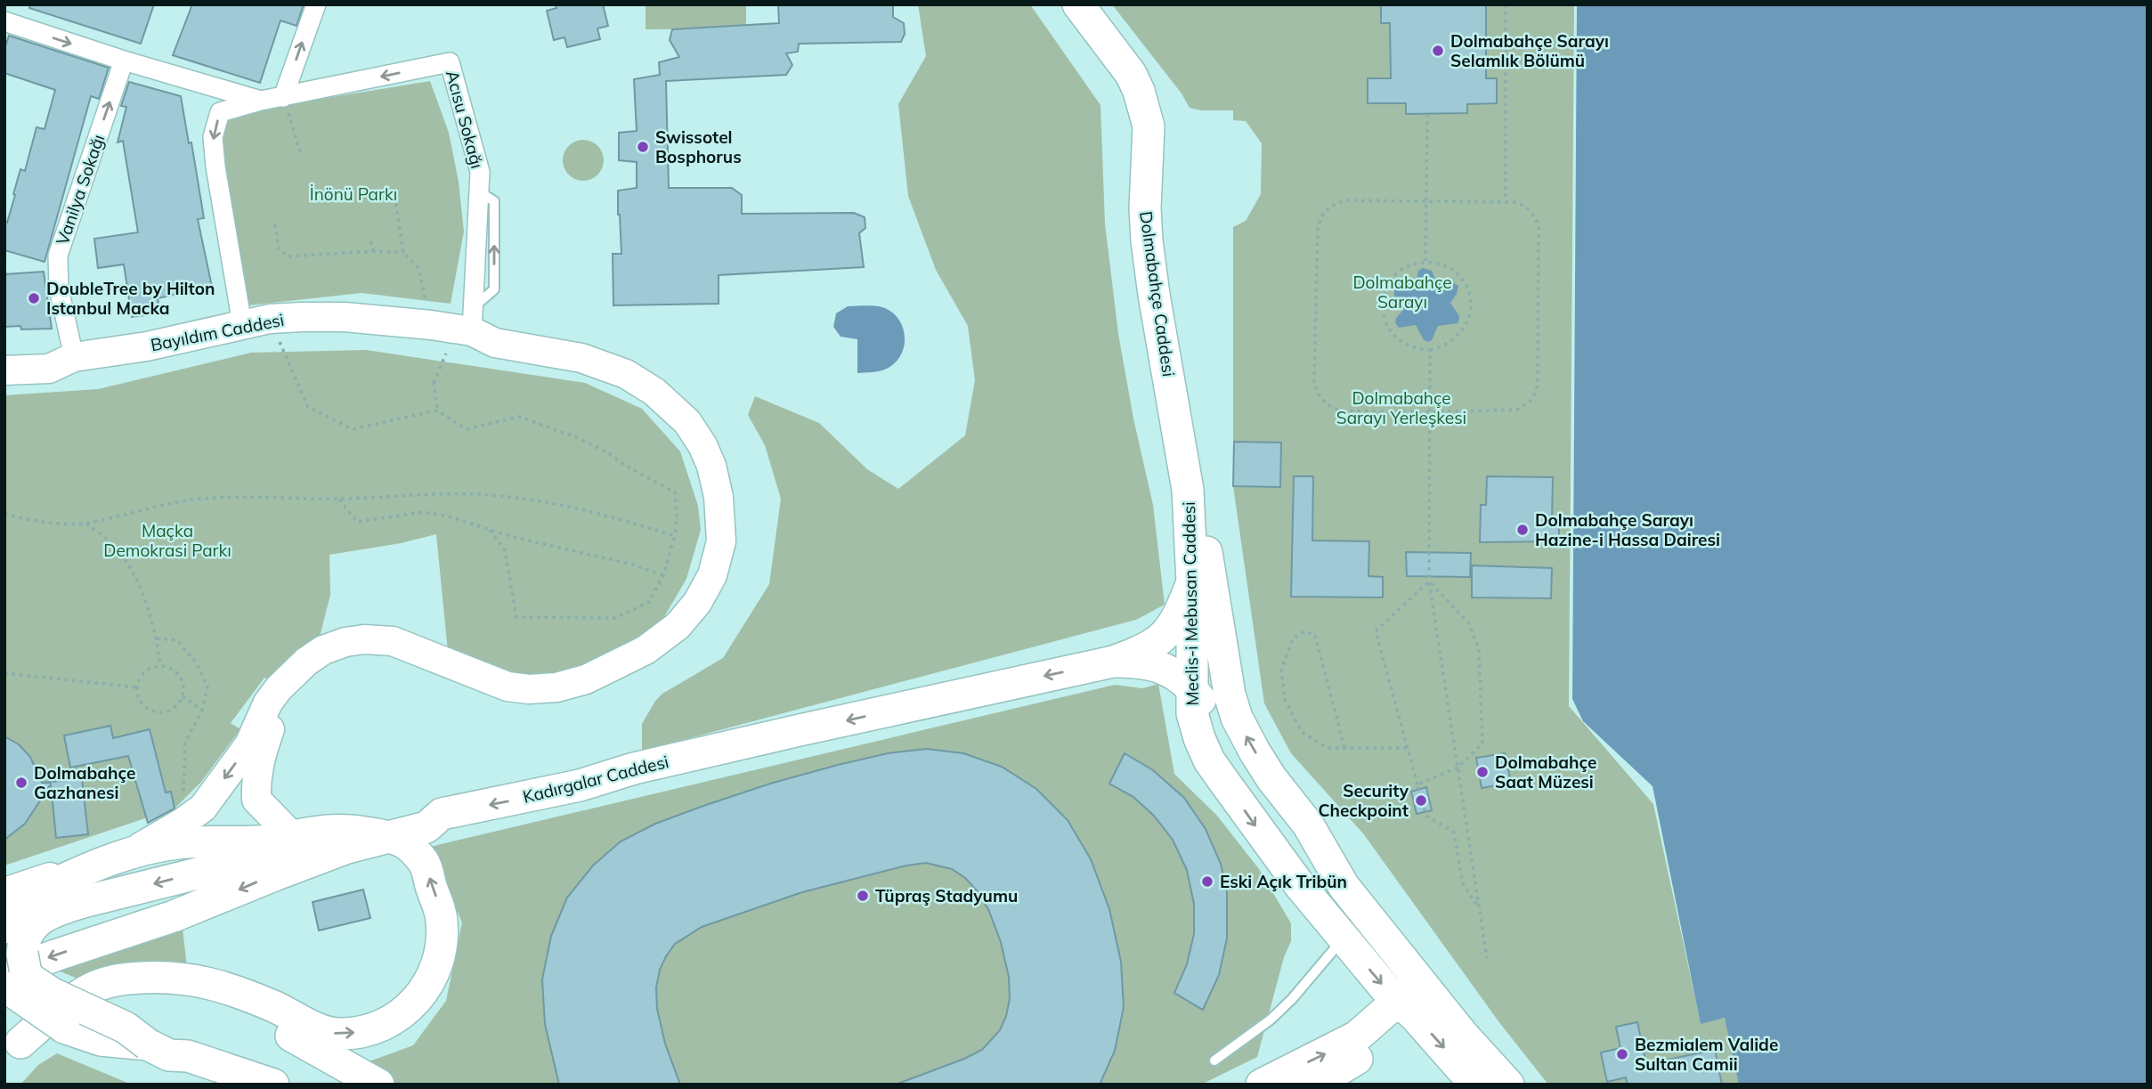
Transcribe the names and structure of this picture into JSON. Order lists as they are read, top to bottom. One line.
{"streets":{"main road":["Dolmabahçe Caddesi","Bayıldım Caddesi","Meclis-i Mebusan Caddesi","Kadırgalar Caddesi"],"street":["Acısu Sokağı","Vanilya Sokağı"]},"crossings":[["Acısu Sokağı","Vanilya Sokağı"],["Acısu Sokağı","Bayıldım Caddesi"],["Vanilya Sokağı","Bayıldım Caddesi"],["Dolmabahçe Caddesi","Meclis-i Mebusan Caddesi"],["Bayıldım Caddesi","Kadırgalar Caddesi"],["Meclis-i Mebusan Caddesi","Kadırgalar Caddesi"]],"one_way":["Vanilya Sokağı","Kadırgalar Caddesi"],"parks":["İnönü Parkı","Dolmabahçe Sarayı","Dolmabahçe Sarayı Yerleşkesi","Maçka Demokrasi Parkı"],"places":["Dolmabahçe Sarayı Selamlık Bölümü","Swissotel Bosphorus","DoubleTree by Hilton Istanbul Macka","Dolmabahçe Sarayı Hazine-i Hassa Dairesi","Dolmabahçe Saat Müzesi","Dolmabahçe Gazhanesi","Security Checkpoint","Eski Açık Tribün","Tüpraş Stadyumu","Bezmialem Valide Sultan Camii"]}
